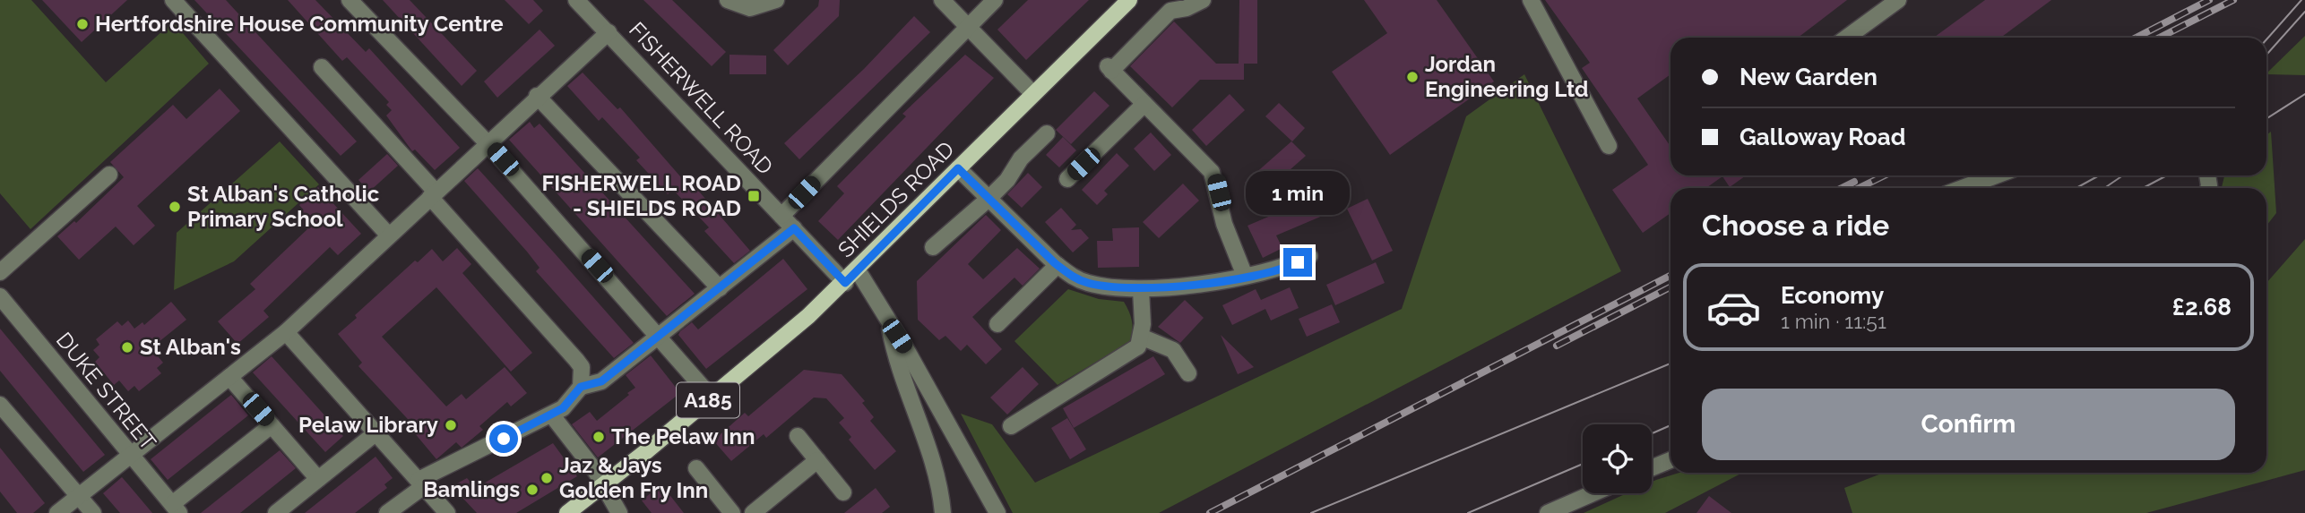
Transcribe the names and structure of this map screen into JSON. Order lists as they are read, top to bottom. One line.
{"streets":{"main road":["SHIELDS ROAD","A185"],"street":["FISHERWELL ROAD","DUKE STREET"]},"crossings":[["FISHERWELL ROAD","SHIELDS ROAD"]],"places":{"other":["Hertfordshire House Community Centre","Jordan Engineering Ltd","St Alban's Catholic Primary School","St Alban's","Pelaw Library","The Pelaw Inn","Jaz & Jays Golden Fry Inn","Bamlings"],"transit":["FISHERWELL ROAD - SHIELDS ROAD"]},"page":{"banner":["New Garden","Galloway Road"],"bubble":"1 min","heading":"Choose a ride","list":[{"name":"Economy","note":"1 min · 11:51","value":"£2.68"}],"buttons":"Confirm"}}
